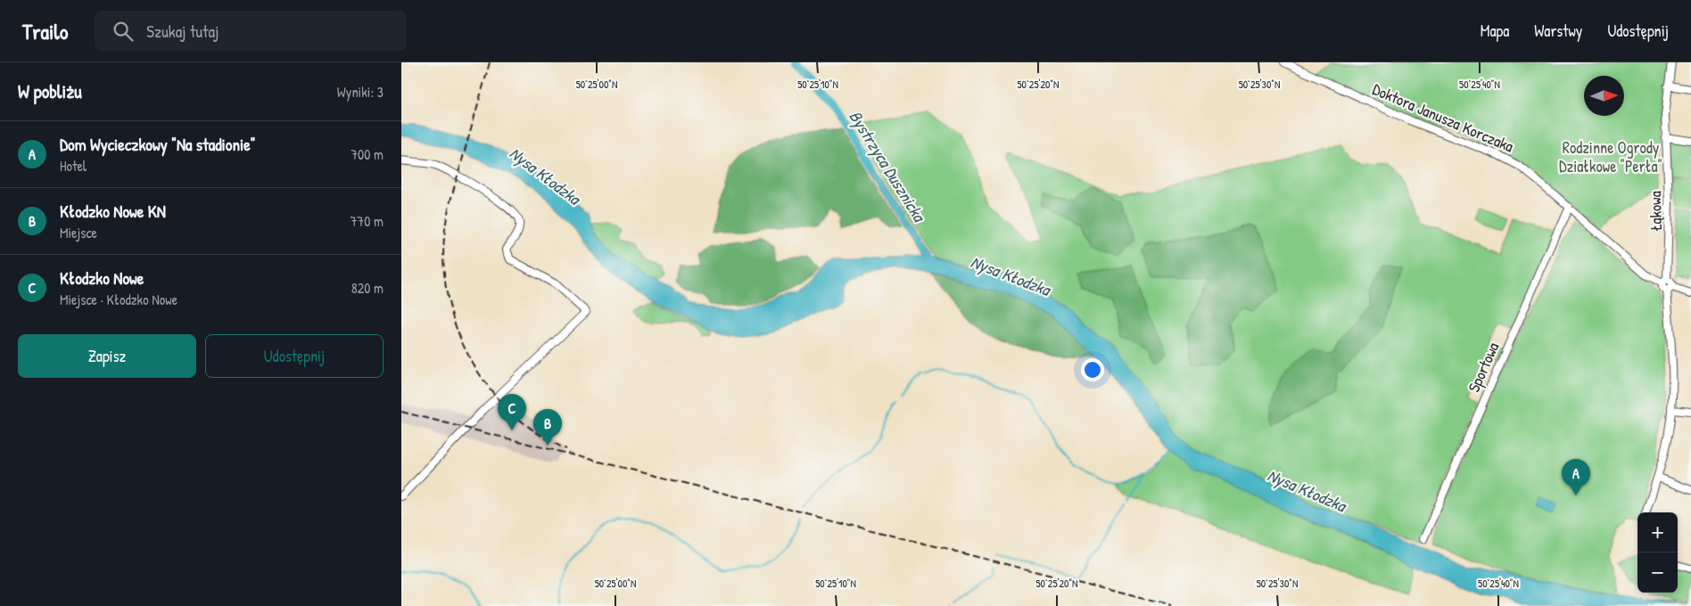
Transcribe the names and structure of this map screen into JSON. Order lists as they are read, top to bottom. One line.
{"streets":{"street":["Doktora Janusza Korczaka","Łąkowa","Sportowa"]},"crossings":[["Doktora Janusza Korczaka","Łąkowa"],["Doktora Janusza Korczaka","Sportowa"]],"water":["Bystrzyca Dusznicka","Nysa Kłodzka"],"parks":["Rodzinne Ogrody Działkowe \"Perła\""],"north":"right","page":{"header":"Trailo","search":"Szukaj tutaj","nav":["Mapa","Warstwy","Udostępnij"],"heading":["W pobliżu","Wyniki: 3"],"list":[{"mark":"A","name":"Dom Wycieczkowy \"Na stadionie\"","note":"Hotel","value":"700 m"},{"mark":"B","name":"Kłodzko Nowe KN","note":"Miejsce","value":"770 m"},{"mark":"C","name":"Kłodzko Nowe","note":"Miejsce · Kłodzko Nowe","value":"820 m"}],"buttons":["Zapisz","Udostępnij"],"pins":["C","B","A"],"map_buttons":["+","−"]},"coordinates":["50°25'00\"N","50°25'10\"N","50°25'20\"N","50°25'30\"N","50°25'40\"N"]}
